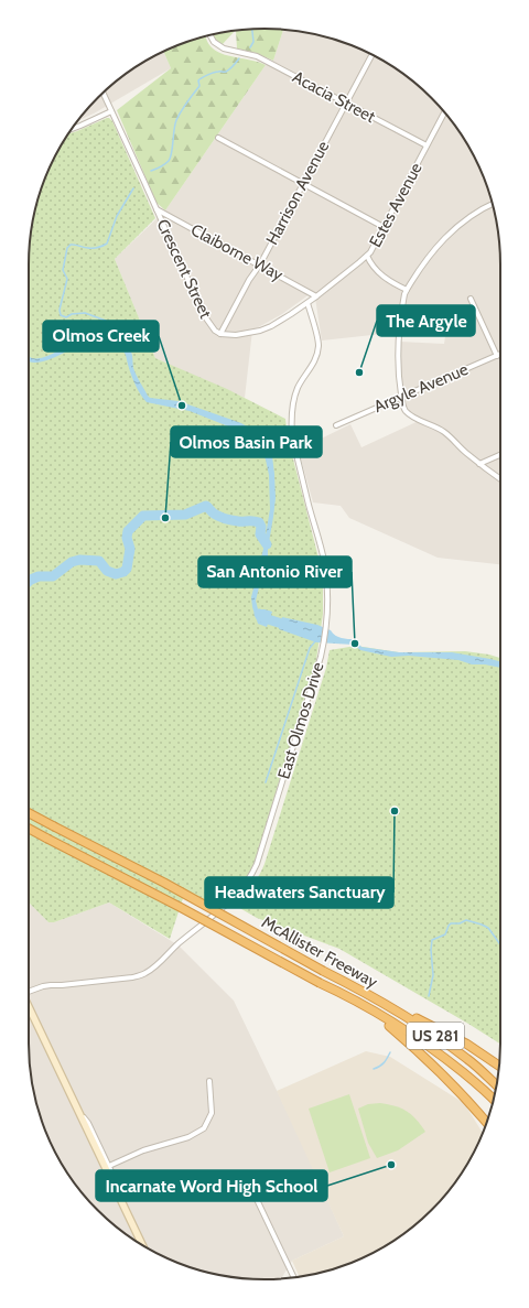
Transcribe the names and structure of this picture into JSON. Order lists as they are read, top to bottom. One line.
{"streets":{"highway":["McAllister Freeway","US 281"],"street":["Acacia Street","Harrison Avenue","Estes Avenue","Claiborne Way","Crescent Street","Argyle Avenue","East Olmos Drive"]},"crossings":[["Acacia Street","Harrison Avenue"],["Acacia Street","Estes Avenue"],["Harrison Avenue","Claiborne Way"],["Harrison Avenue","Crescent Street"],["Claiborne Way","Crescent Street"],["Crescent Street","East Olmos Drive"]],"places":["The Argyle","Olmos Creek","Olmos Basin Park","San Antonio River","Headwaters Sanctuary","Incarnate Word High School"]}
